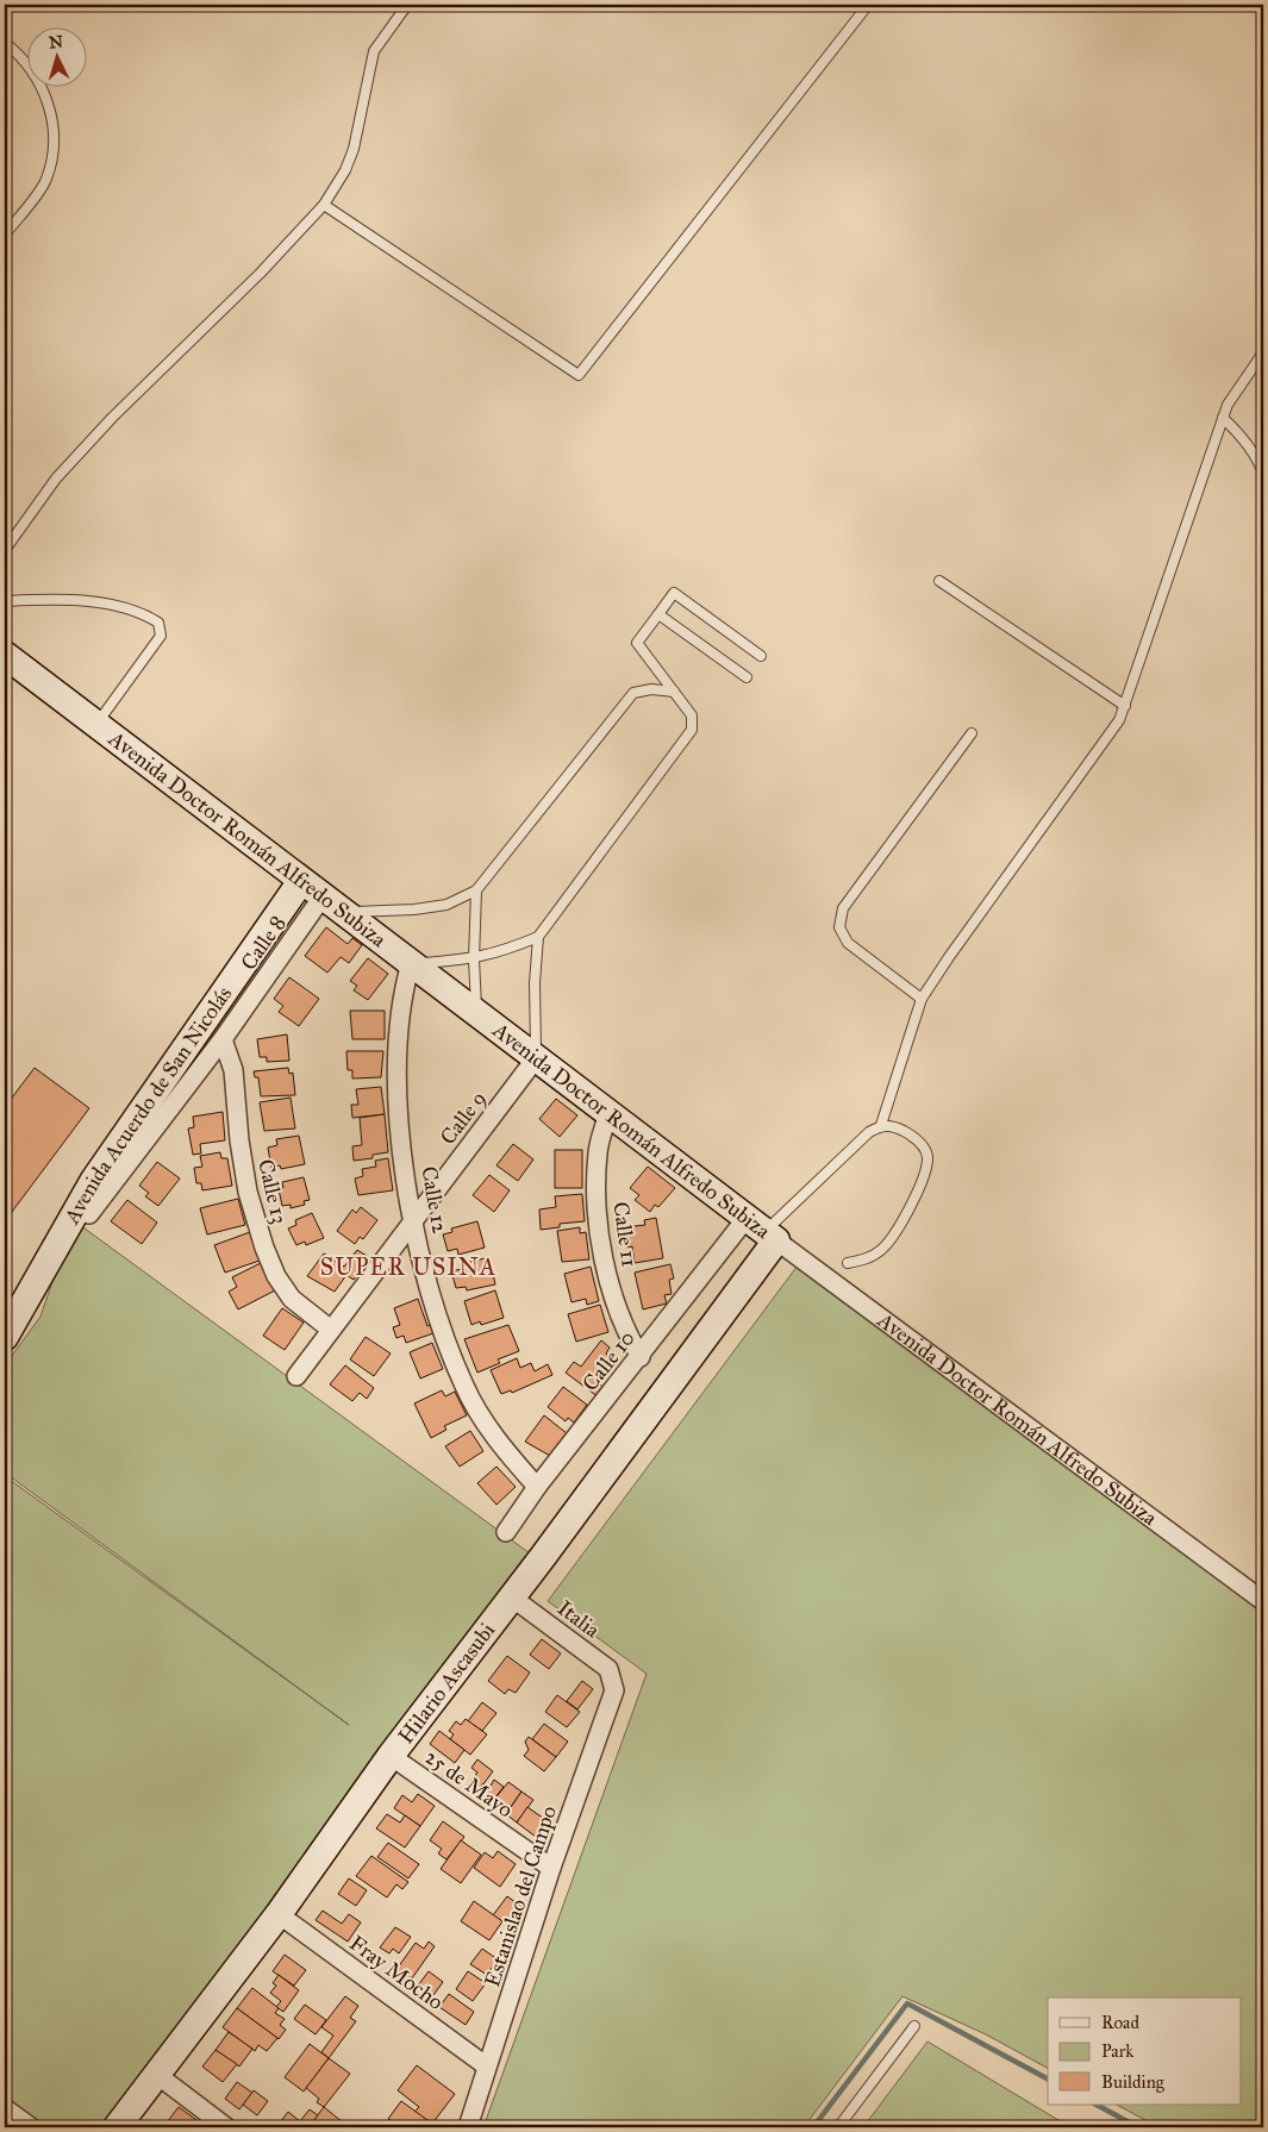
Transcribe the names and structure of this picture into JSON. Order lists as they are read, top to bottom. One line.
{"streets":{"street":["Avenida Doctor Román Alfredo Subiza","Calle 8","Avenida Acuerdo de San Nicolás","Calle 9","Calle 13","Calle 12","Calle 11","Calle 10","Italia","Hilario Ascasubi","25 de Mayo","Estanislao del Campo","Fray Mocho"]},"crossings":[["Avenida Doctor Román Alfredo Subiza","Calle 8"],["Avenida Doctor Román Alfredo Subiza","Avenida Acuerdo de San Nicolás"],["Avenida Doctor Román Alfredo Subiza","Calle 9"],["Avenida Doctor Román Alfredo Subiza","Calle 12"],["Avenida Doctor Román Alfredo Subiza","Calle 11"],["Avenida Doctor Román Alfredo Subiza","Calle 10"],["Avenida Doctor Román Alfredo Subiza","Hilario Ascasubi"],["Calle 8","Calle 13"],["Calle 9","Calle 13"],["Calle 9","Calle 12"],["Calle 12","Calle 10"],["Calle 11","Calle 10"],["Calle 10","Hilario Ascasubi"],["Italia","Hilario Ascasubi"],["Italia","Estanislao del Campo"],["Hilario Ascasubi","25 de Mayo"],["Hilario Ascasubi","Fray Mocho"],["25 de Mayo","Estanislao del Campo"],["Estanislao del Campo","Fray Mocho"]],"districts":["SUPER USINA"],"legend":["Road","Park","Building"],"north":"top"}
